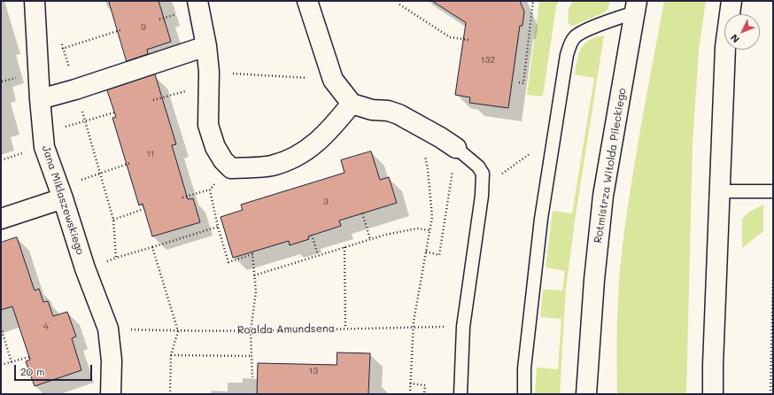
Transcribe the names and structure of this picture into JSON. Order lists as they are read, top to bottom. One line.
{"streets":{"street":["Rotmistrza Witolda Pileckiego","Jana Miklaszewskiego"],"path":["Roalda Amundsena"]},"crossings":[["Jana Miklaszewskiego","Roalda Amundsena"]],"house_numbers":["9","132","11","3","4","13"],"scale_bar":"20 m","north":"bottom left"}
